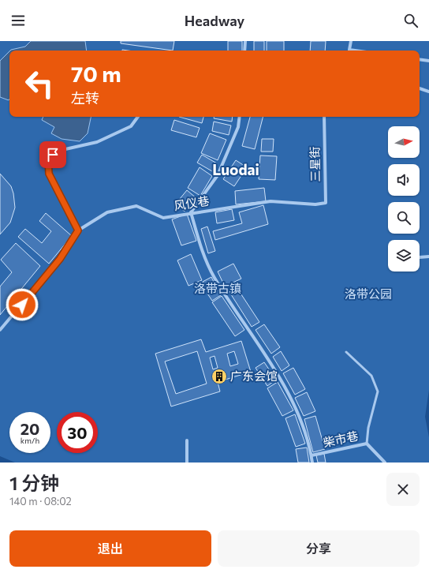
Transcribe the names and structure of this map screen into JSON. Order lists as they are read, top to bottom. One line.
{"streets":{"street":["三星街","风仪巷","柴市巷"]},"crossings":[["三星街","风仪巷"]],"districts":["Luodai"],"parks":["洛带古镇","洛带公园"],"places":{"building":["广东会馆"]},"north":"right","page":{"header":"Headway","turn":["70 m","左转"],"speed":"20 km/h","limit":"30","heading":["1 分钟","140 m · 08:02"],"buttons":["退出","分享"]}}
